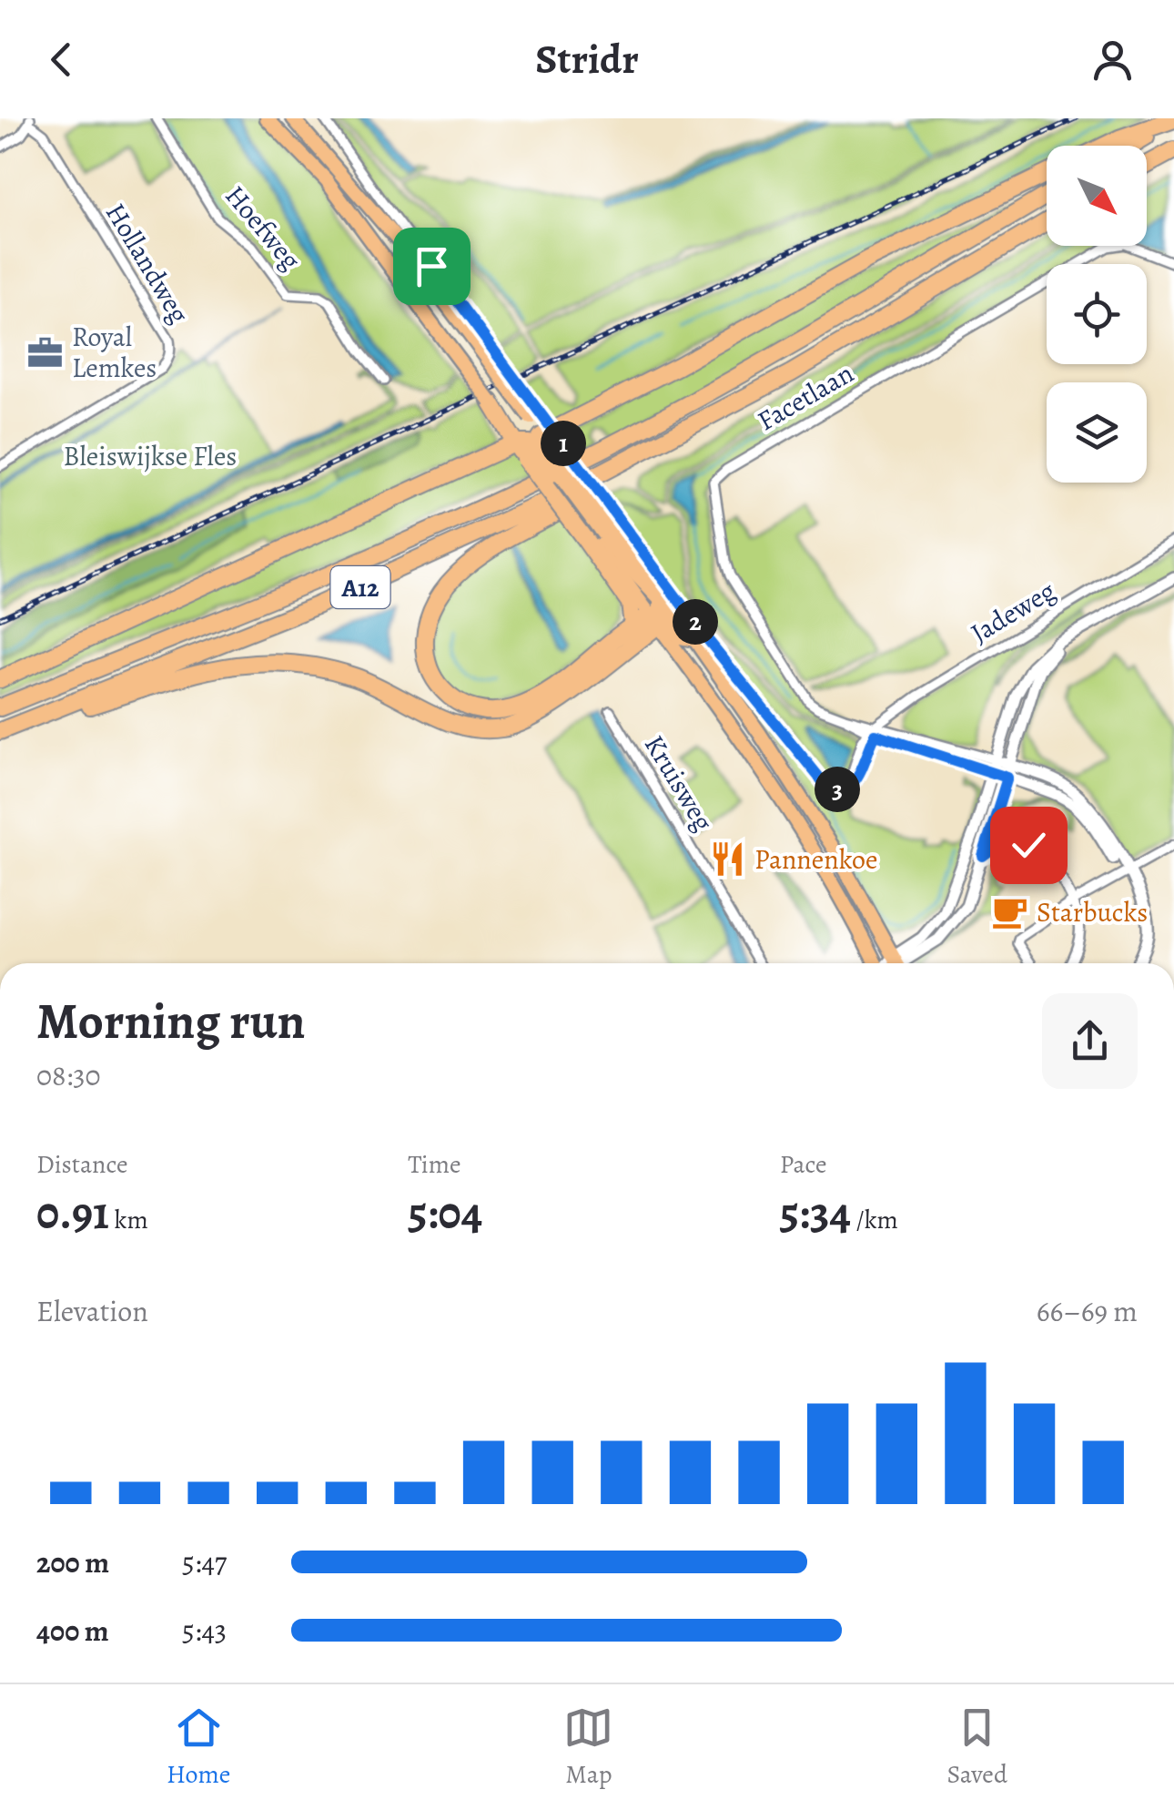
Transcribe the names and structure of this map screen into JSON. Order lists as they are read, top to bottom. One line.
{"streets":{"highway":["A12"],"street":["Hoefweg","Hollandweg","Facetlaan","Jadeweg","Kruisweg"]},"crossings":[["Facetlaan","Jadeweg"]],"parks":["Bleiswijkse Fles"],"places":{"office":["Royal Lemkes"],"restaurant":["Pannenkoe"],"cafe":["Starbucks"]},"north":"bottom right","page":{"header":"Stridr","pins":["1","2","3"],"heading":["Morning run","08:30"],"stats":[["Distance","0.91 km"],["Time","5:04"],["Pace","5:34 /km"]],"chart":["Elevation","66–69 m"],"list":[{"name":"200 m","note":"5:47"},{"name":"400 m","note":"5:43"}],"tabs":["Home","Map","Saved"]}}
